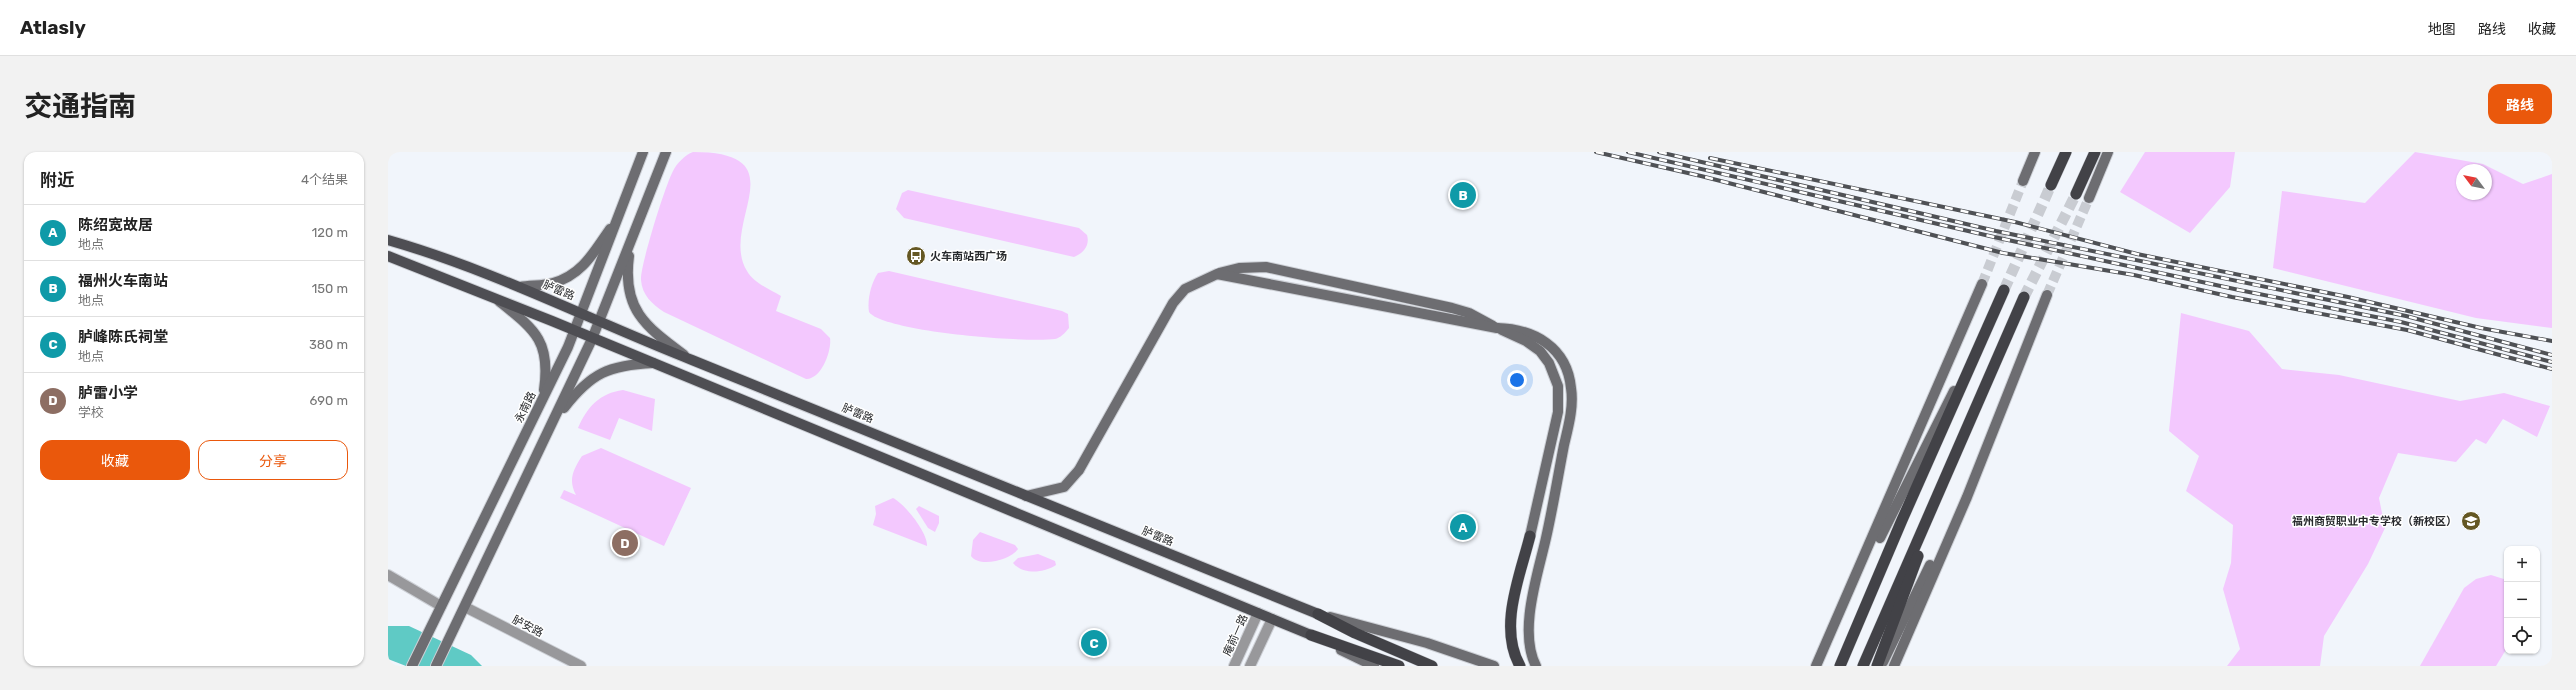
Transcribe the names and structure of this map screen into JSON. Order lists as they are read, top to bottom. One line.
{"streets":{"main road":["胪雷路","永南路"],"street":["胪安路","庵前一路"]},"crossings":[["胪雷路","永南路"]],"places":{"bus stop":["火车南站西广场"],"school or university":["福州商贸职业中专学校（新校区）"]},"north":"top left","page":{"header":"Atlasly","nav":["地图","路线","收藏"],"title":"交通指南","buttons":["路线",["收藏","分享"]],"heading":["附近","4个结果"],"pins":["B","A","D","C"],"list":[{"mark":"A","name":"陈绍宽故居","note":"地点","value":"120 m"},{"mark":"B","name":"福州火车南站","note":"地点","value":"150 m"},{"mark":"C","name":"胪峰陈氏祠堂","note":"地点","value":"380 m"},{"mark":"D","name":"胪雷小学","note":"学校","value":"690 m"}],"map_buttons":["+","−"]}}
